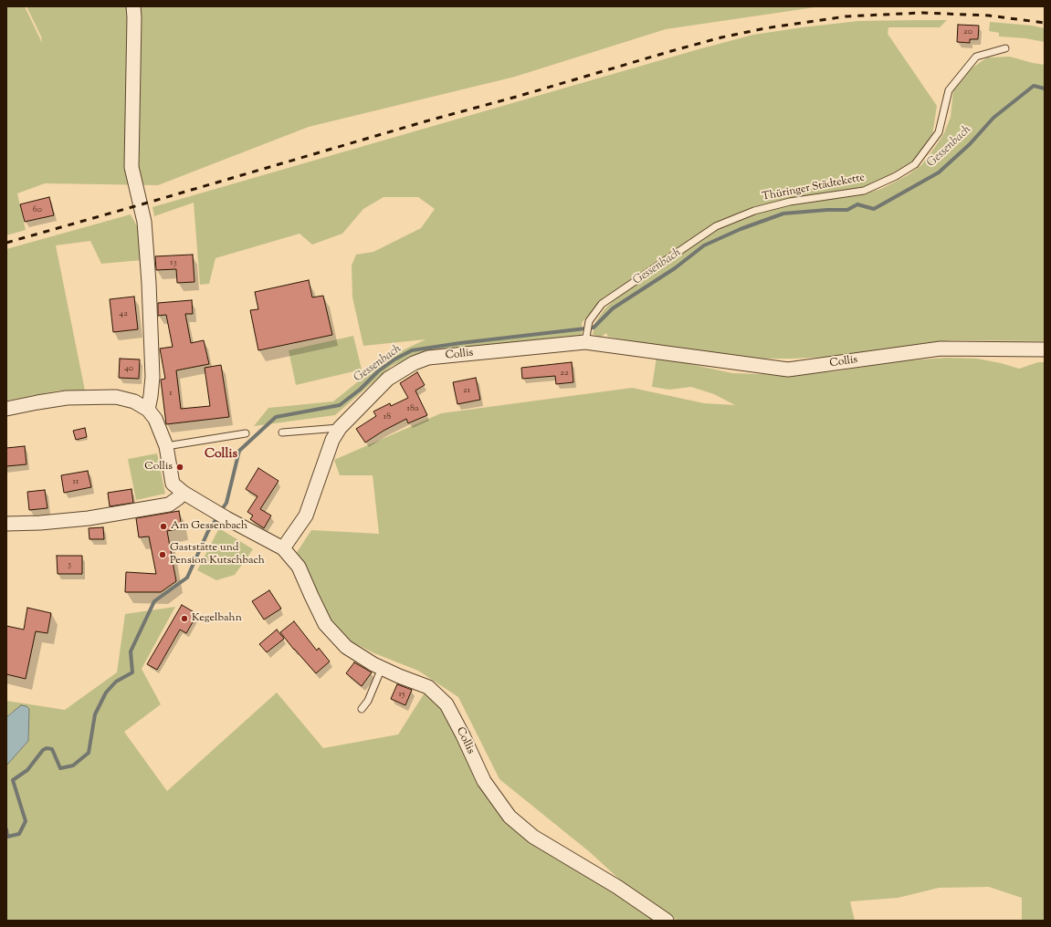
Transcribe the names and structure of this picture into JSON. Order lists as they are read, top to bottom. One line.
{"streets":{"street":["Collis"],"lane":["Thüringer Städtekette"]},"crossings":[["Thüringer Städtekette","Collis"]],"districts":["Collis"],"water":["Gessenbach"],"places":["Collis","Am Gessenbach","Gaststätte und Pension Kutschbach","Kegelbahn"],"house_numbers":["20","60","13","42","40","22","21","1","18a","18","11","3","15"]}
